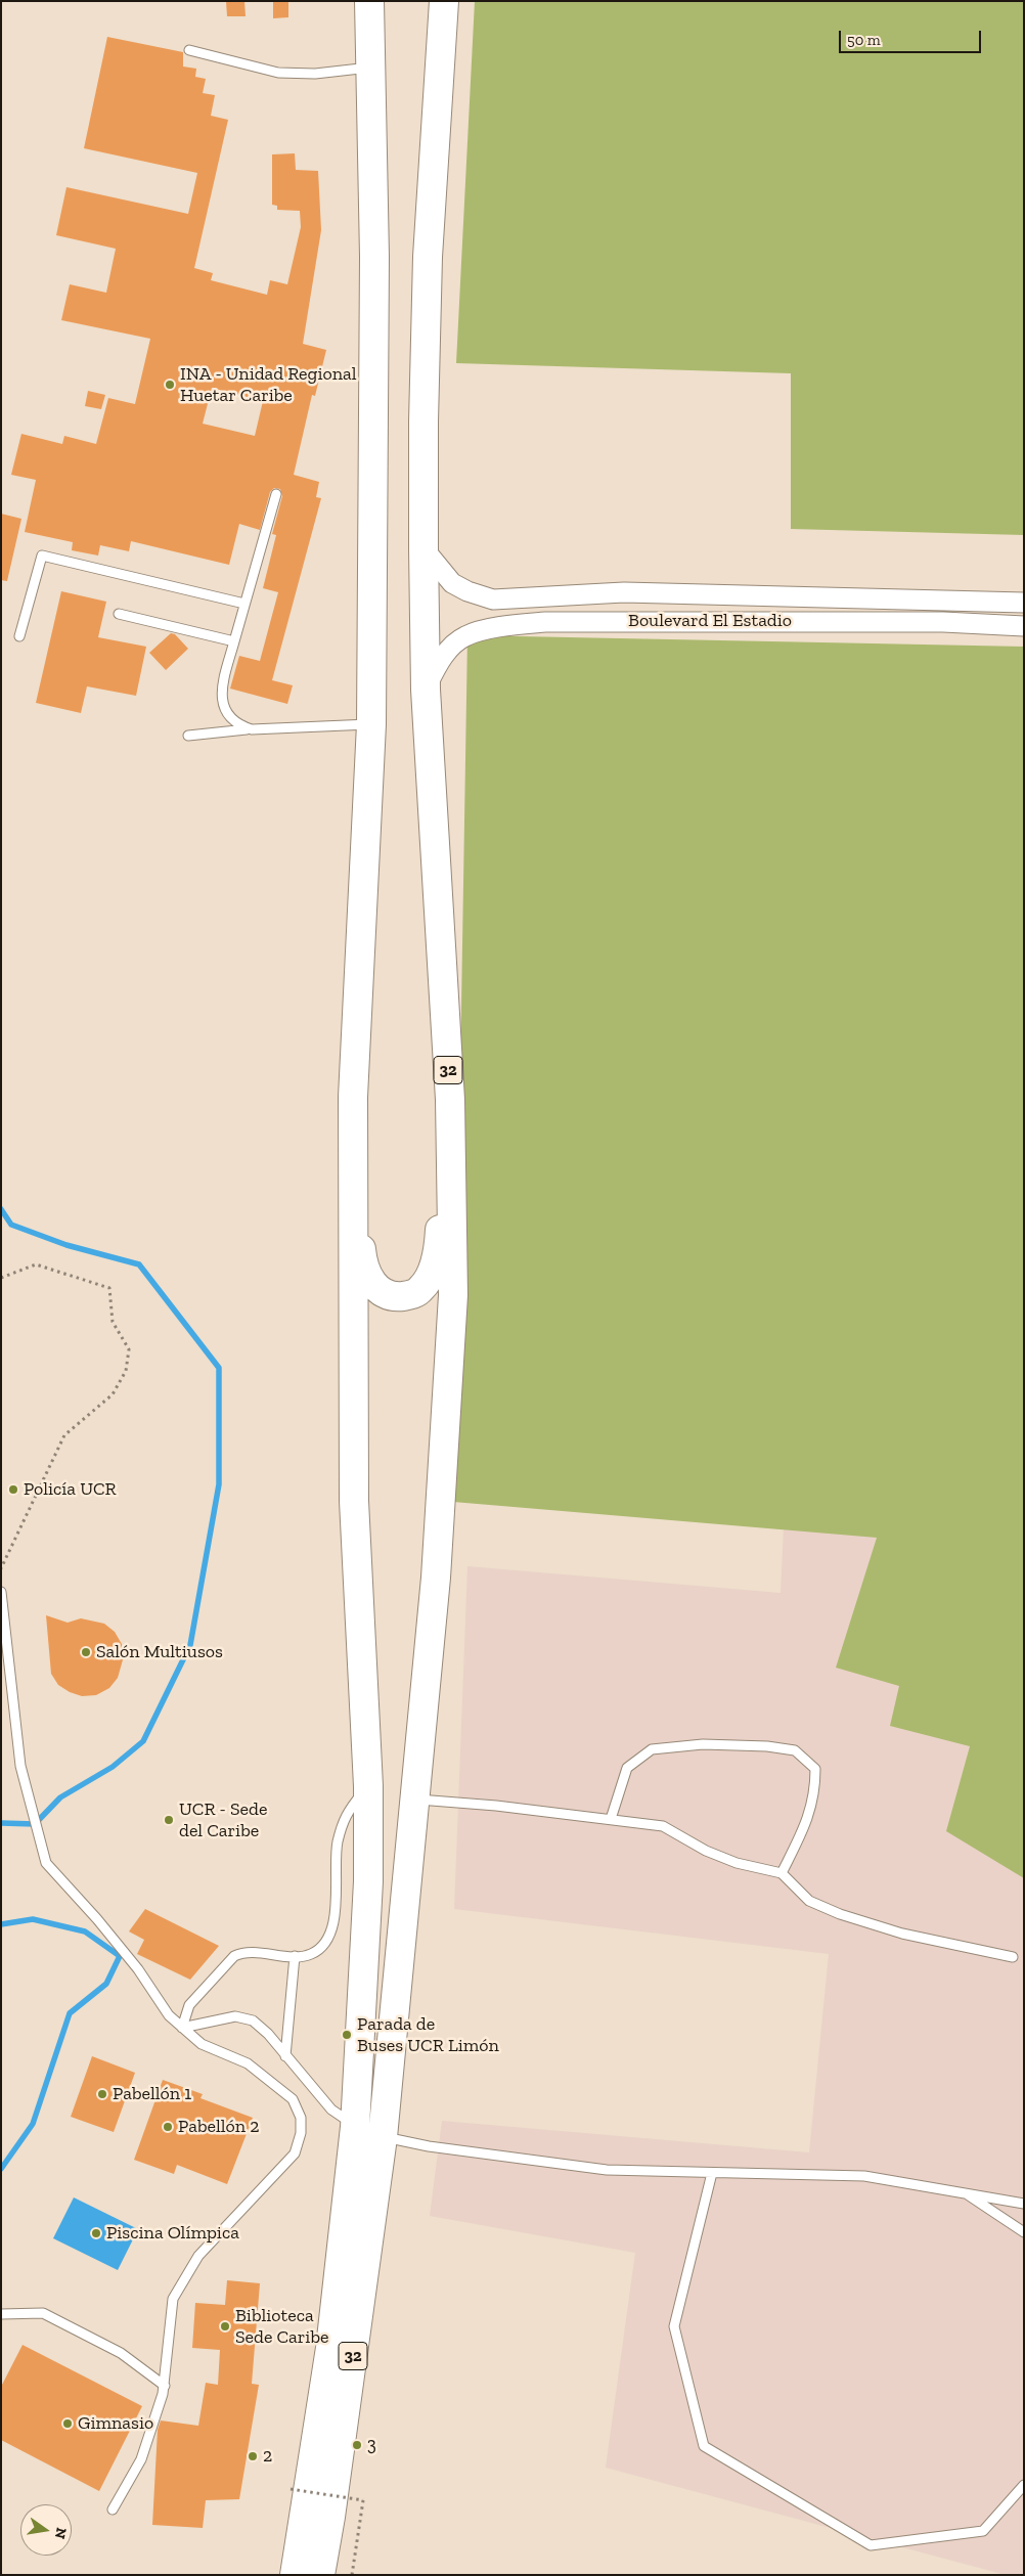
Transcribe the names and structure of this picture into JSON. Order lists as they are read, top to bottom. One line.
{"streets":{"highway":["32"],"street":["Boulevard El Estadio"]},"crossings":[["Boulevard El Estadio","32"]],"places":["INA - Unidad Regional Huetar Caribe","Policía UCR","Salón Multiusos","UCR - Sede del Caribe","Parada de Buses UCR Limón","Pabellón 1","Pabellón 2","Piscina Olímpica","Biblioteca Sede Caribe","Gimnasio","3","2"],"scale_bar":"50 m","north":"right"}
